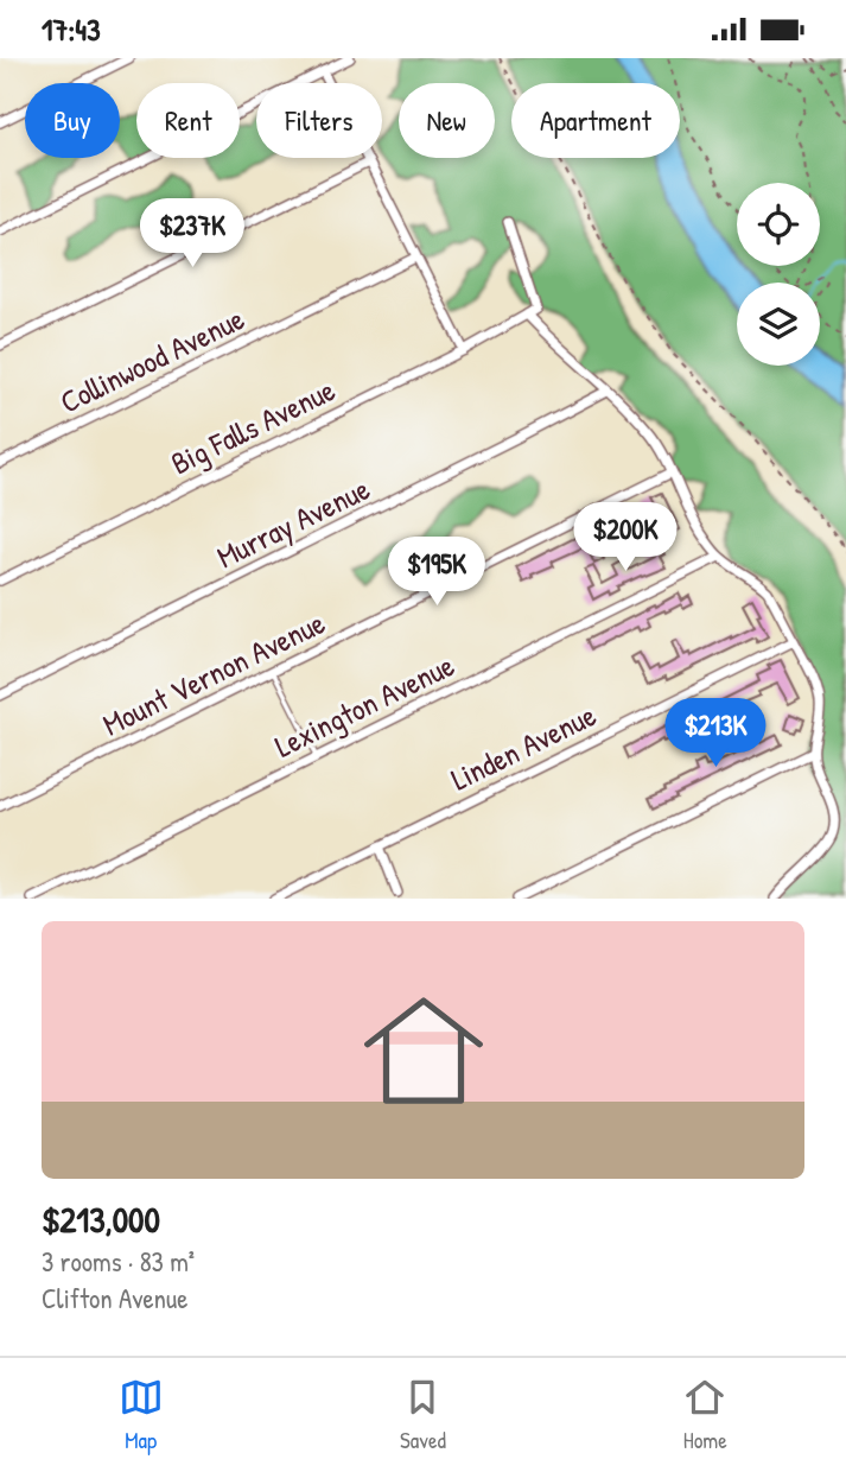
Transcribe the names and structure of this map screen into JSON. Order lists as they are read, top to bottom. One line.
{"streets":{"street":["Collinwood Avenue","Big Falls Avenue","Murray Avenue","Mount Vernon Avenue","Lexington Avenue","Linden Avenue"]},"page":{"status":"17:43","chip":["Buy","Rent","Filters","New","Apartment"],"price":["$237K","$200K","$195K","$213K"],"list":[{"name":"$213,000","note":"3 rooms · 83 m² · Clifton Avenue"}],"tabs":["Map","Saved","Home"]}}
